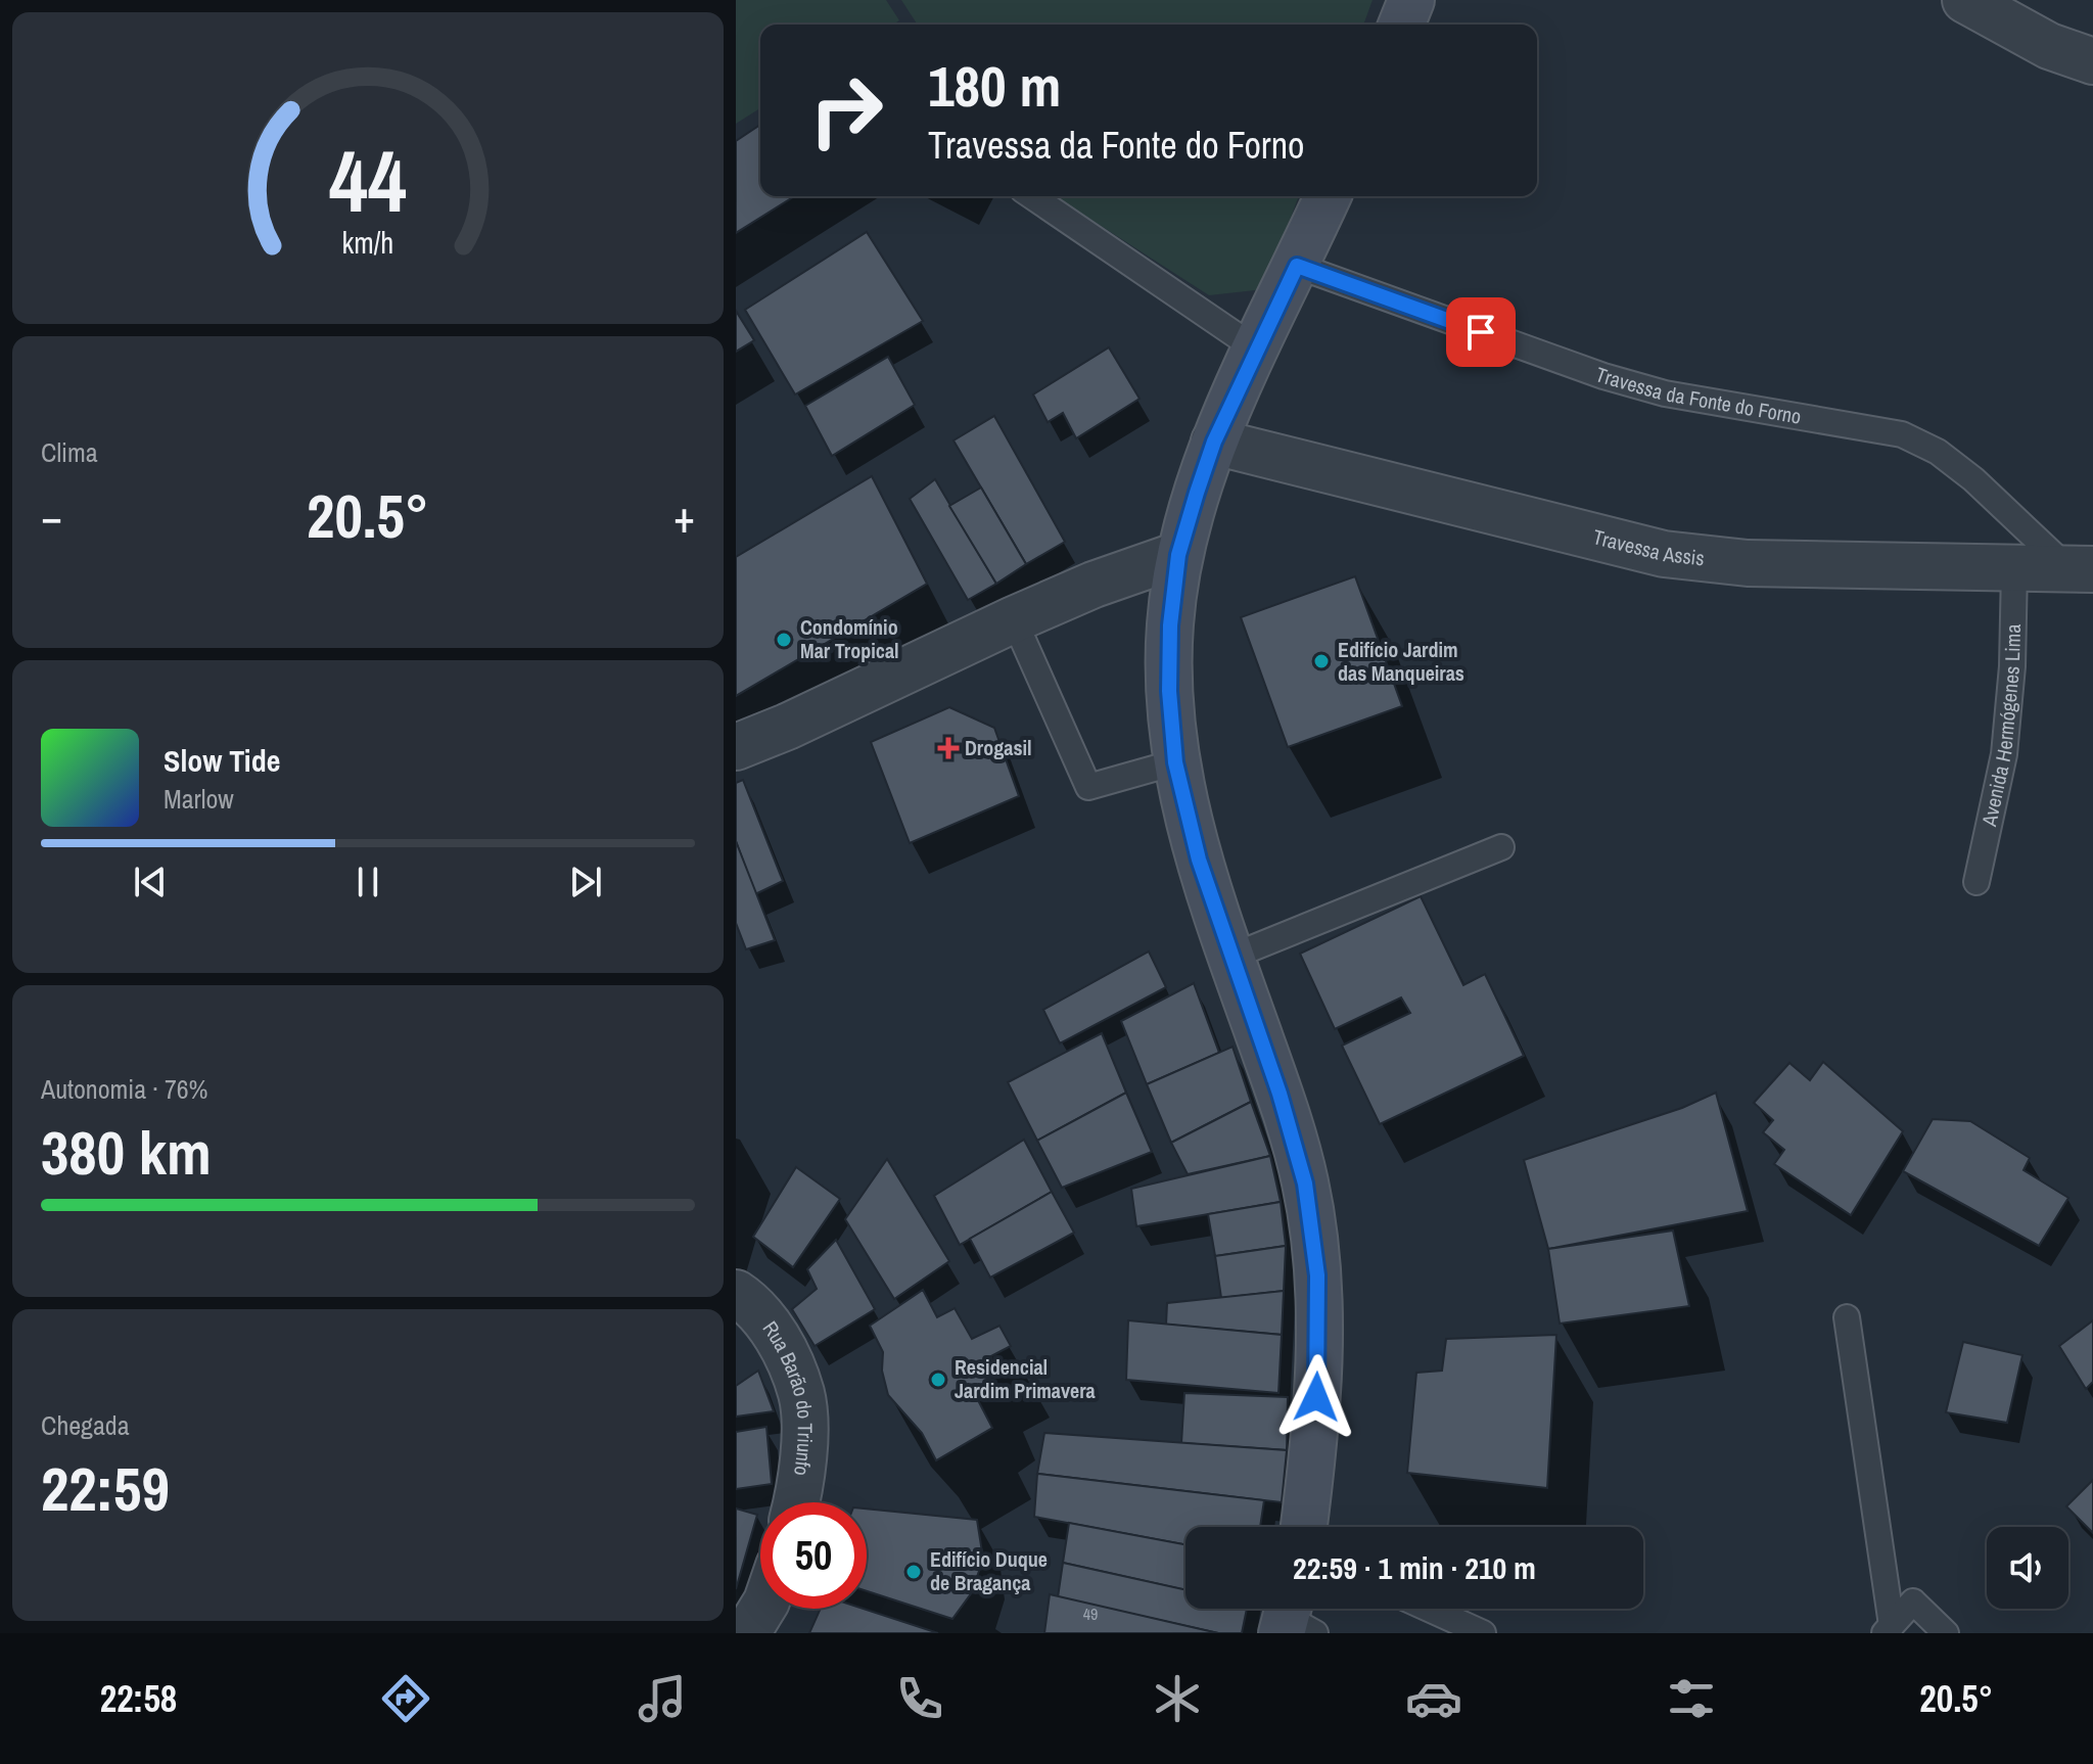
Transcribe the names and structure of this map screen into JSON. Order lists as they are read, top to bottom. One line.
{"streets":{"street":["Travessa Assis","Rua Barão do Triunfo"],"lane":["Travessa da Fonte do Forno","Avenida Hermógenes Lima"]},"crossings":[["Travessa da Fonte do Forno","Travessa Assis"],["Travessa Assis","Avenida Hermógenes Lima"]],"places":{"other":["Condomínio Mar Tropical","Edifício Jardim das Manqueiras","Residencial Jardim Primavera","Edifício Duque de Bragança"],"health":["Drogasil"]},"house_numbers":["49"],"page":{"turn":["180 m","Travessa da Fonte do Forno"],"tile":["Clima",["Autonomia · 76%","380 km"],["Chegada","22:59"]],"heat":["−","20.5°","+"],"song":["Slow Tide","Marlow"],"limit":"50","trip":"22:59 · 1 min · 210 m","tabs":["22:58","20.5°"],"gauge":["44","km/h"]}}
